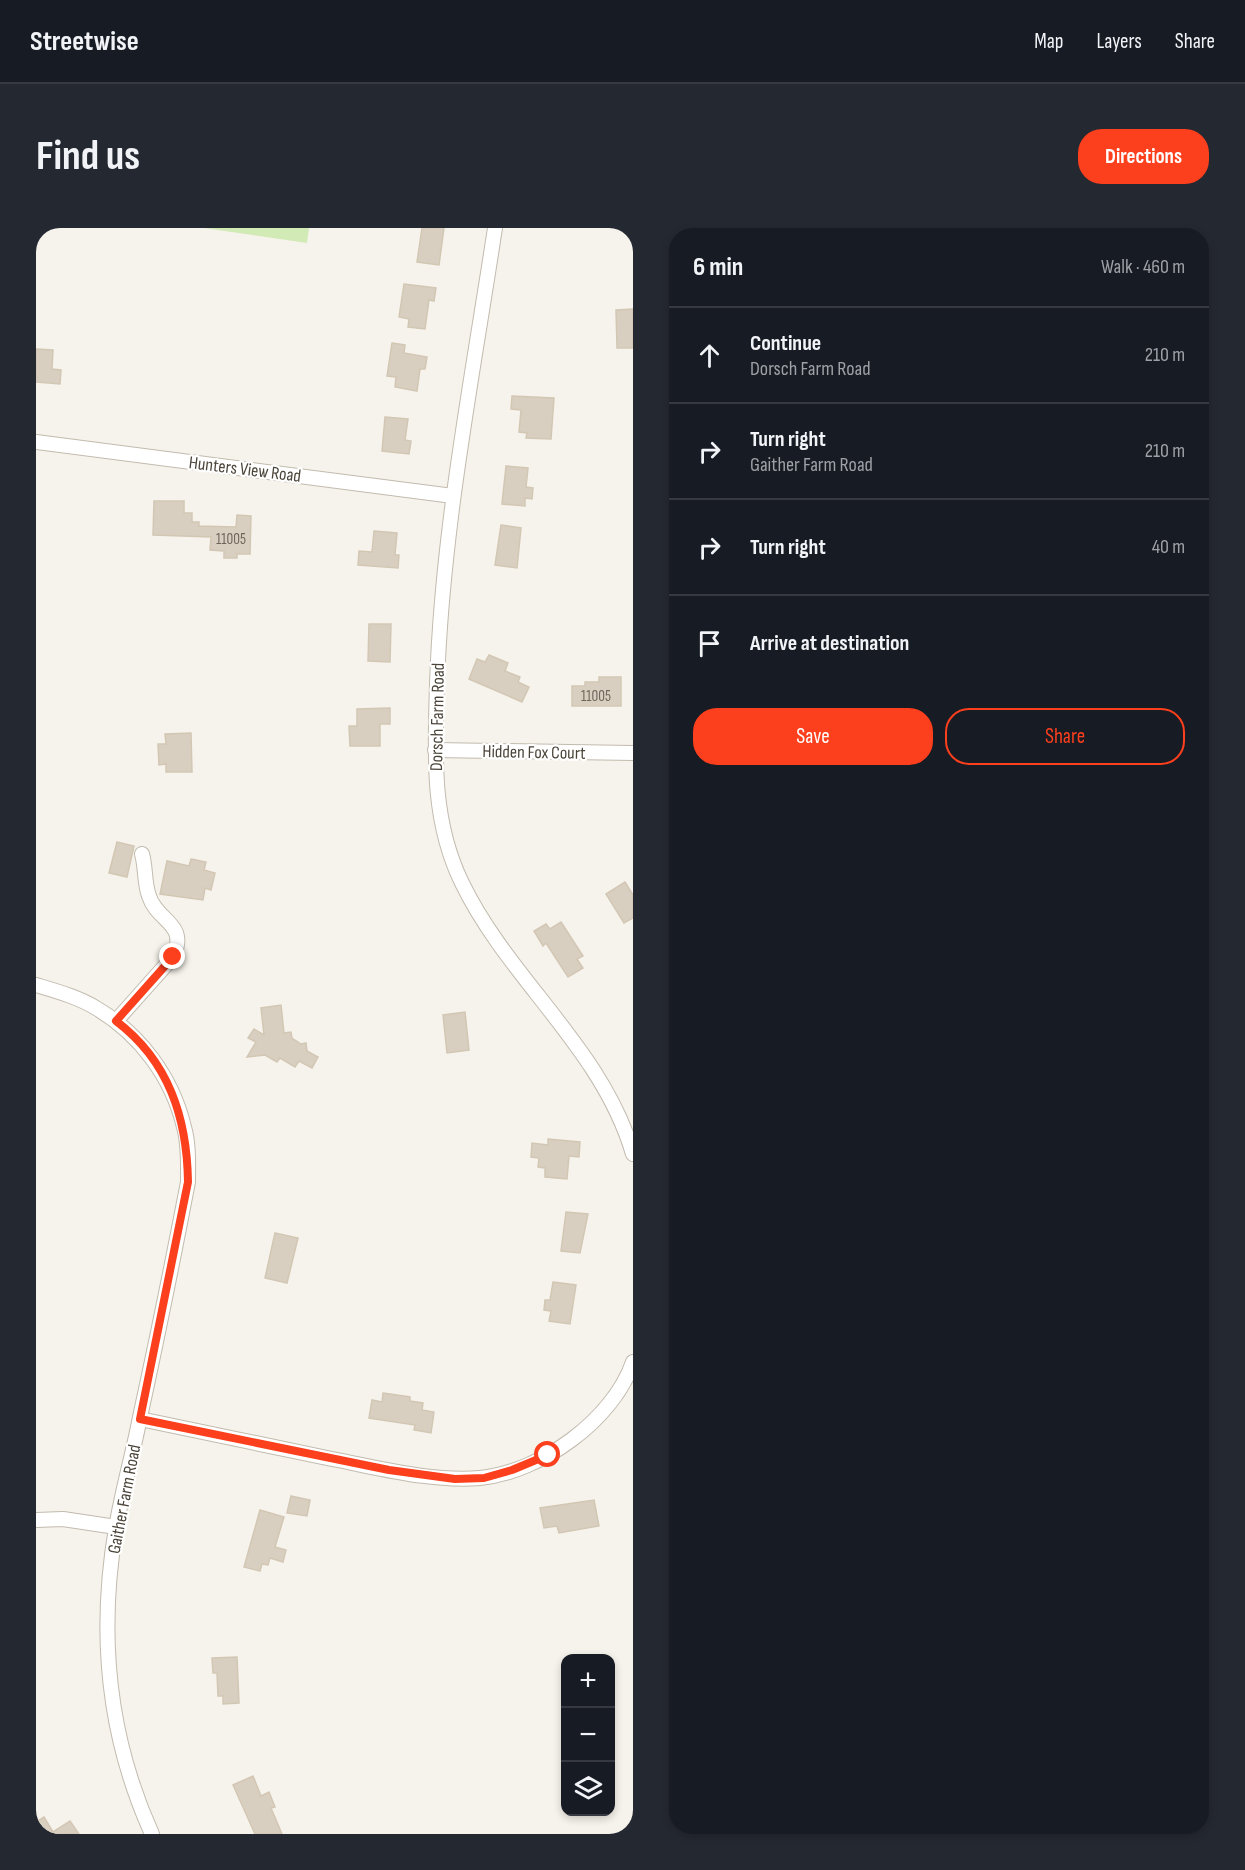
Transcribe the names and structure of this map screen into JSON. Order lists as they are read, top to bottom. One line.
{"streets":{"street":["Hunters View Road","Dorsch Farm Road","Hidden Fox Court","Gaither Farm Road"]},"crossings":[["Hunters View Road","Dorsch Farm Road"],["Dorsch Farm Road","Hidden Fox Court"]],"house_numbers":["11005","11005"],"page":{"header":"Streetwise","nav":["Map","Layers","Share"],"buttons":["Directions",["Save","Share"]],"title":"Find us","heading":["6 min","Walk · 460 m"],"list":[["Continue","Dorsch Farm Road","210 m"],["Turn right","Gaither Farm Road","210 m"],["Turn right","40 m"],"Arrive at destination"],"map_buttons":["+","−"]}}
